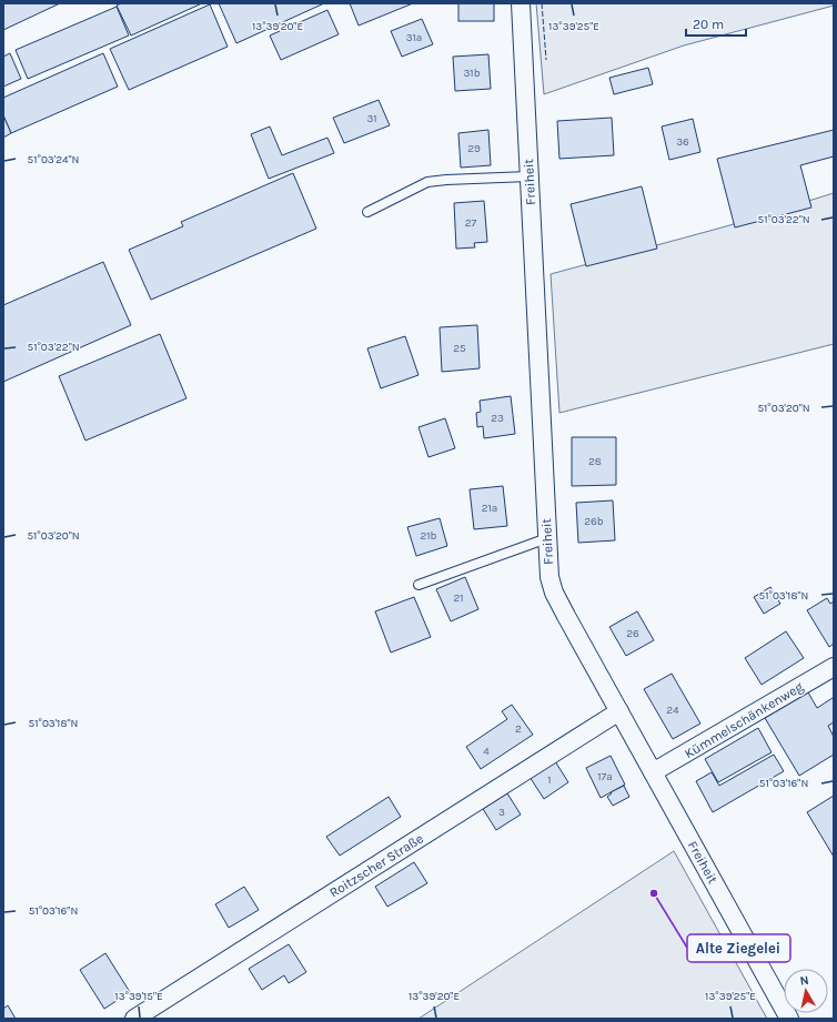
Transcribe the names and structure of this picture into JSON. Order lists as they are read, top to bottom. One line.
{"streets":{"street":["Freiheit","Kümmelschänkenweg","Roitzscher Straße"]},"crossings":[["Freiheit","Kümmelschänkenweg"],["Freiheit","Roitzscher Straße"]],"places":["Alte Ziegelei"],"house_numbers":["31a","31b","31","36","29","27","25","23","28","21a","26b","21b","21","26","24","2","4","17a","1","3"],"scale_bar":"20 m","north":"top","coordinates":["13°39'20\"E","13°39'25\"E","51°03'24\"N","51°03'22\"N","51°03'20\"N","51°03'18\"N","51°03'16\"N","13°39'15\"E"]}
